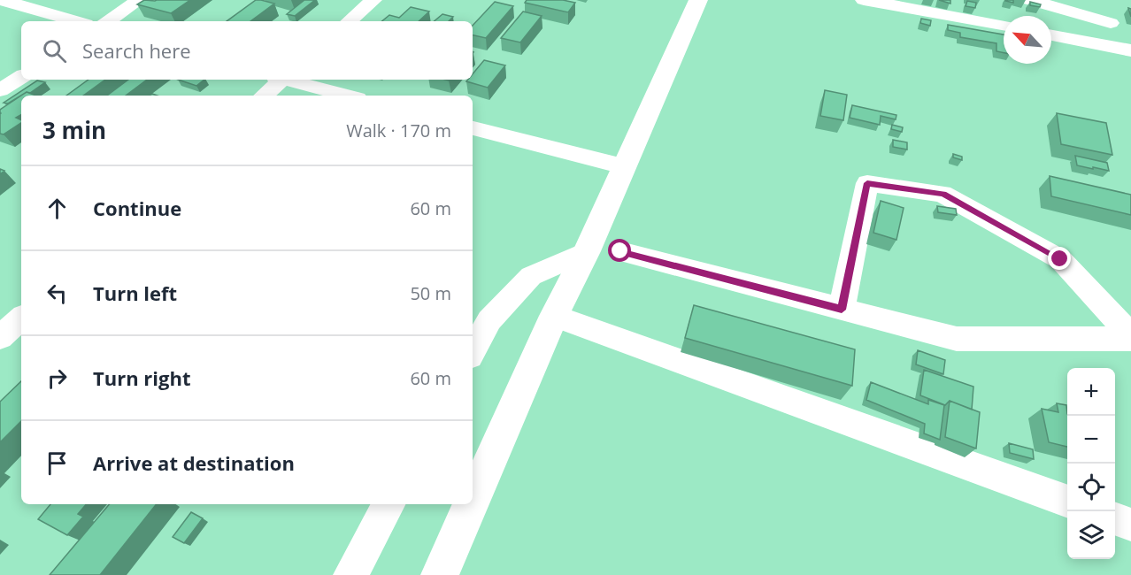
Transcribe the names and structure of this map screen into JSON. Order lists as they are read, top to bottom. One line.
{"north":"top left","page":{"search":"Search here","heading":["3 min","Walk · 170 m"],"list":[["Continue","60 m"],["Turn left","50 m"],["Turn right","60 m"],"Arrive at destination"],"map_buttons":["+","−"]}}
